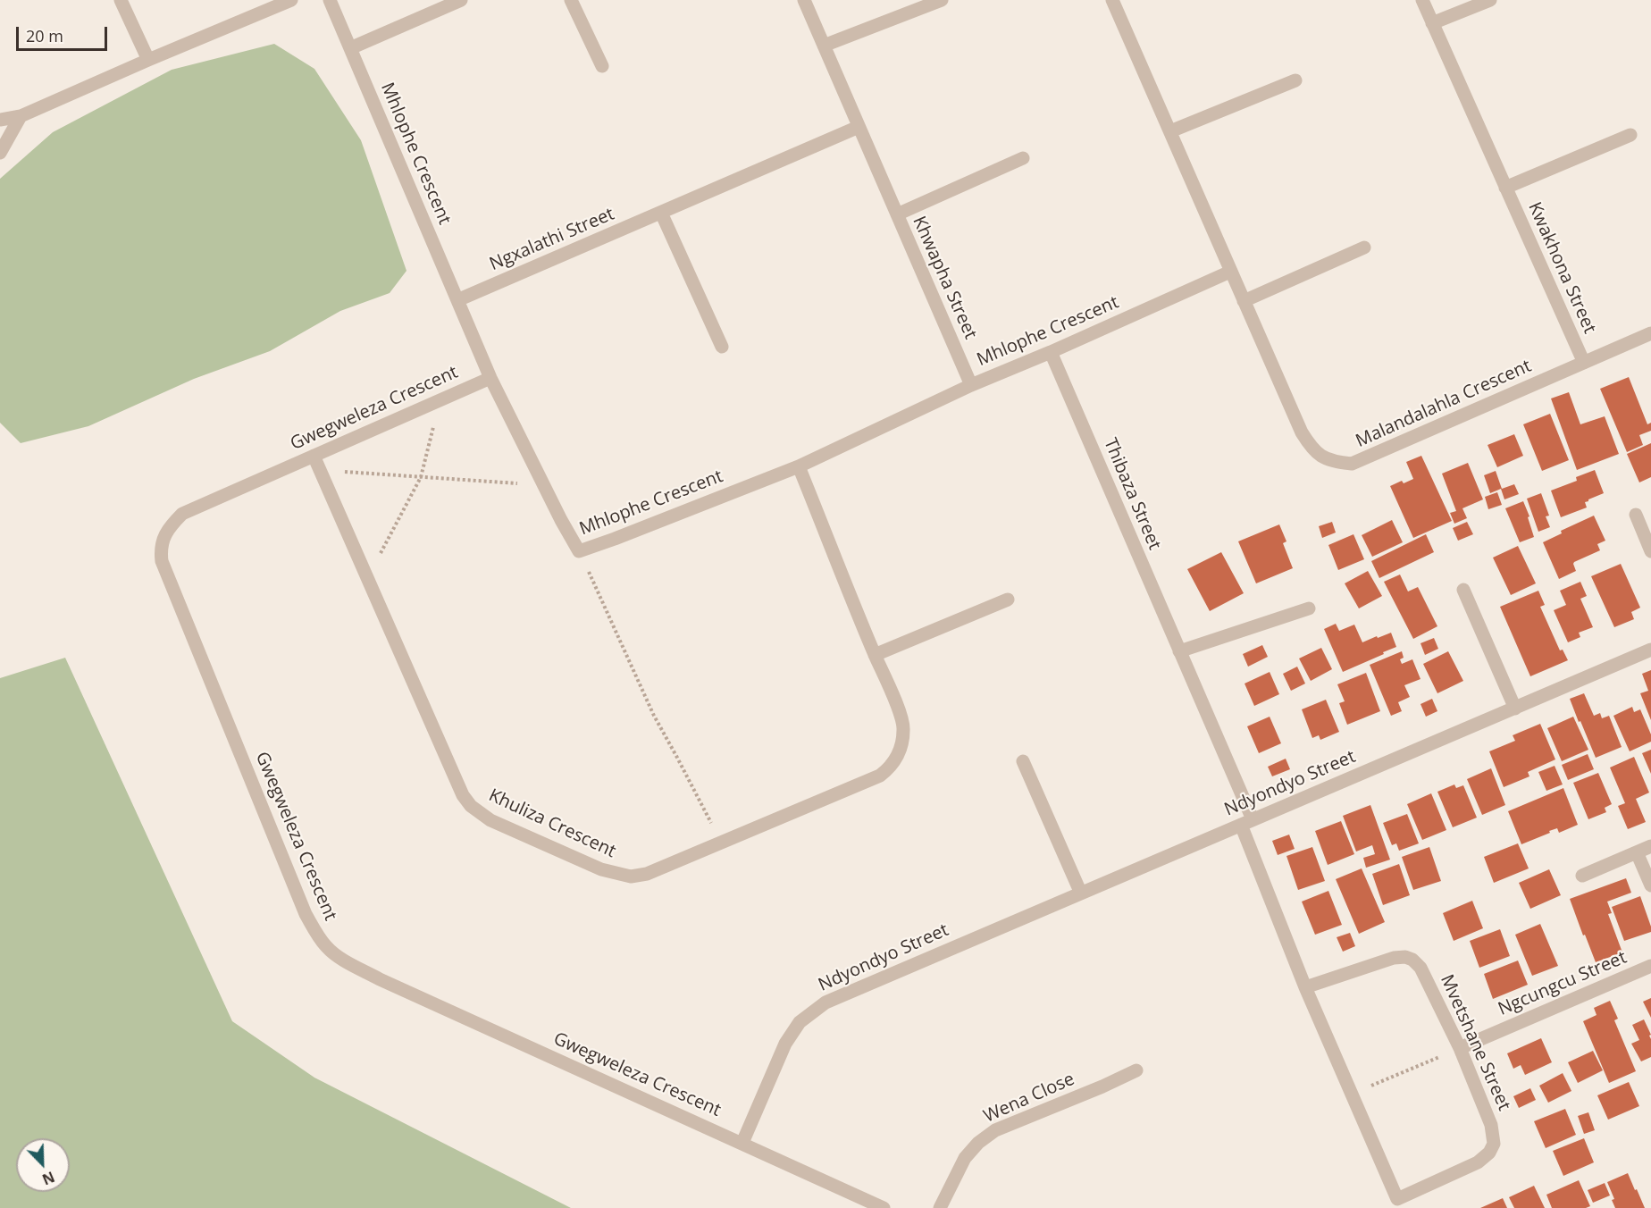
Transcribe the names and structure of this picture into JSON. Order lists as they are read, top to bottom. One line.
{"streets":{"street":["Mhlophe Crescent","Ngxalathi Street","Kwakhona Street","Khwapha Street","Malandalahla Crescent","Gwegweleza Crescent","Thibaza Street","Ndyondyo Street","Khuliza Crescent","Ngcungcu Street","Mvetshane Street","Wena Close"]},"crossings":[["Mhlophe Crescent","Ngxalathi Street"],["Mhlophe Crescent","Khwapha Street"],["Mhlophe Crescent","Malandalahla Crescent"],["Mhlophe Crescent","Gwegweleza Crescent"],["Mhlophe Crescent","Thibaza Street"],["Mhlophe Crescent","Khuliza Crescent"],["Ngxalathi Street","Khwapha Street"],["Kwakhona Street","Malandalahla Crescent"],["Gwegweleza Crescent","Ndyondyo Street"],["Gwegweleza Crescent","Khuliza Crescent"],["Thibaza Street","Ndyondyo Street"],["Thibaza Street","Mvetshane Street"],["Ndyondyo Street","Mvetshane Street"],["Ngcungcu Street","Mvetshane Street"]],"scale_bar":"20 m","north":"bottom right"}
